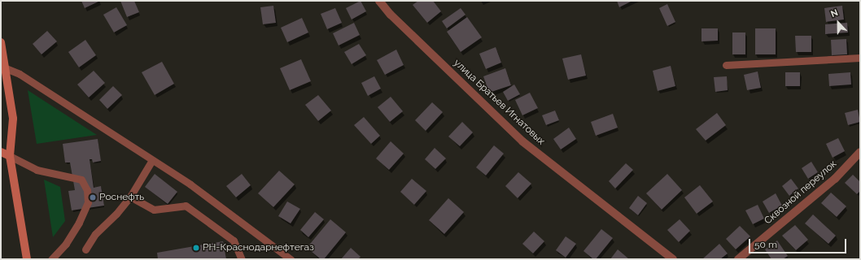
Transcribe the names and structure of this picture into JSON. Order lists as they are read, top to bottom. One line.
{"streets":{"street":["улица Братьев Игнатовых","Сквозной переулок"]},"places":["Роснефть","РН-Краснодарнефтегаз"],"scale_bar":"50 m","north":"top"}
